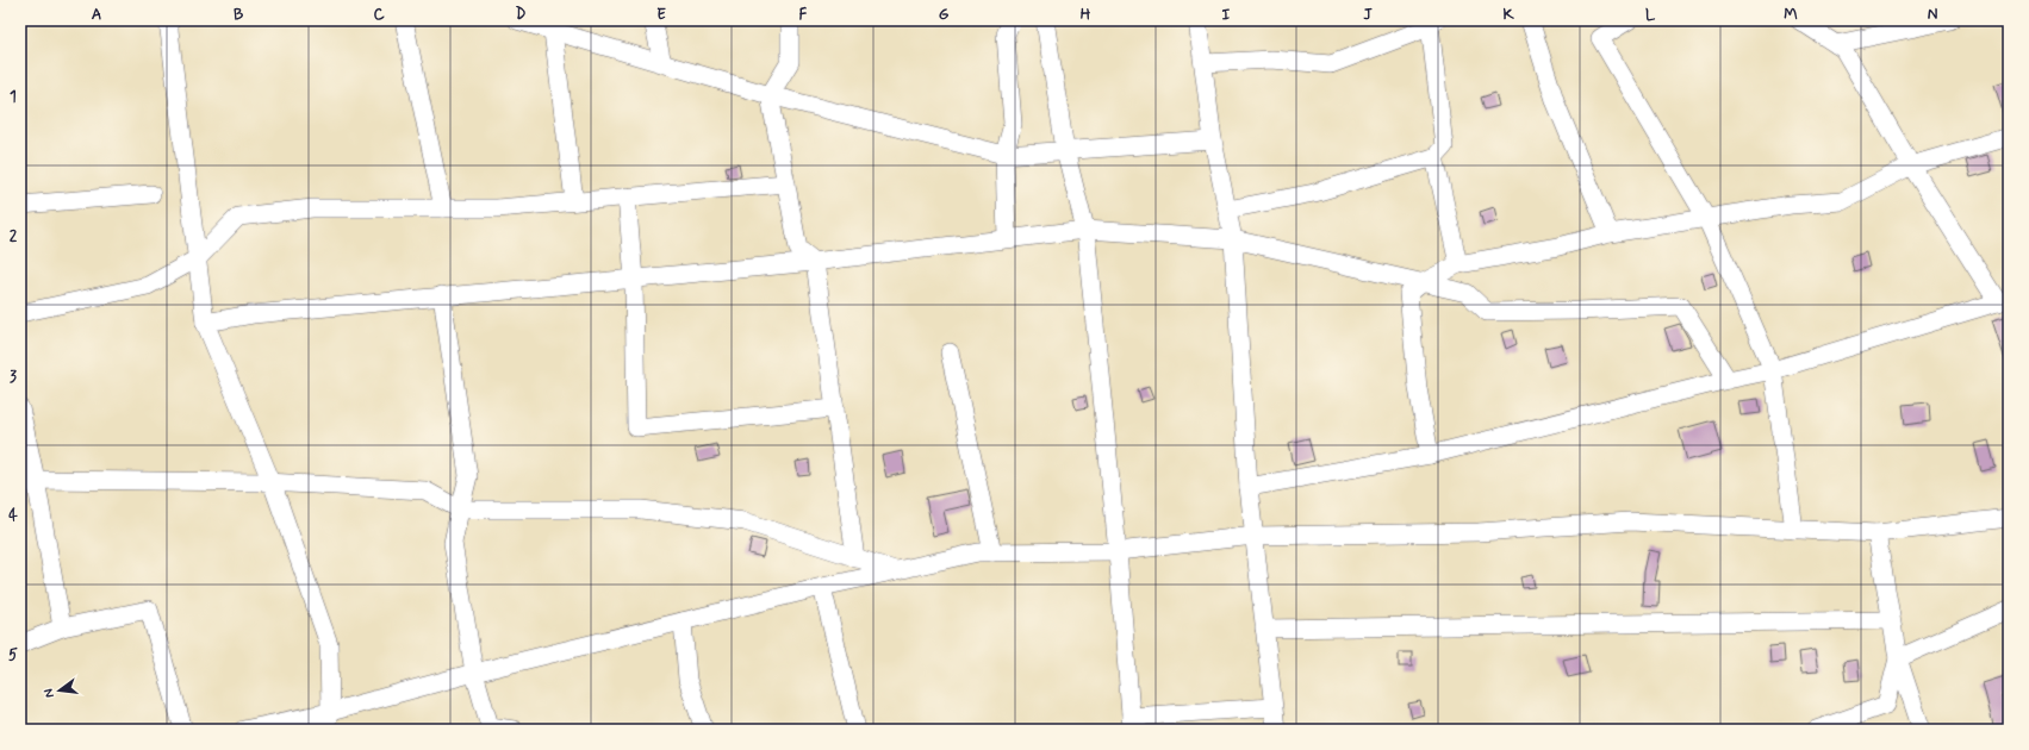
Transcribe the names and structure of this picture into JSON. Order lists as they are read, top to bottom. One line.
{"north":"left","grid":{"columns":["A","B","C","D","E","F","G","H","I","J","K","L","M","N"],"rows":["1","2","3","4","5"]}}
